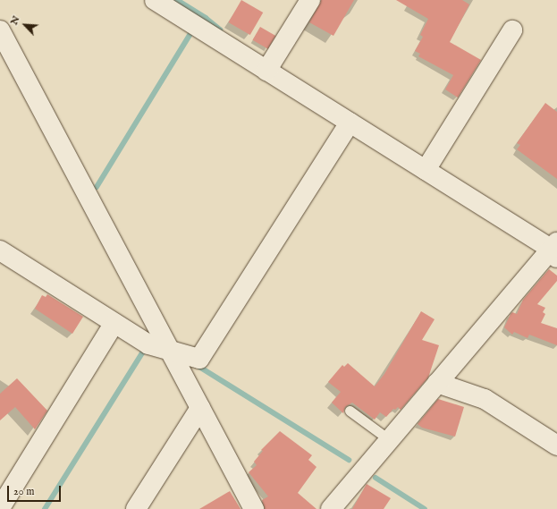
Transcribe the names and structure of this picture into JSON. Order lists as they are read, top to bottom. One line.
{"scale_bar":"20 m","north":"top left"}
